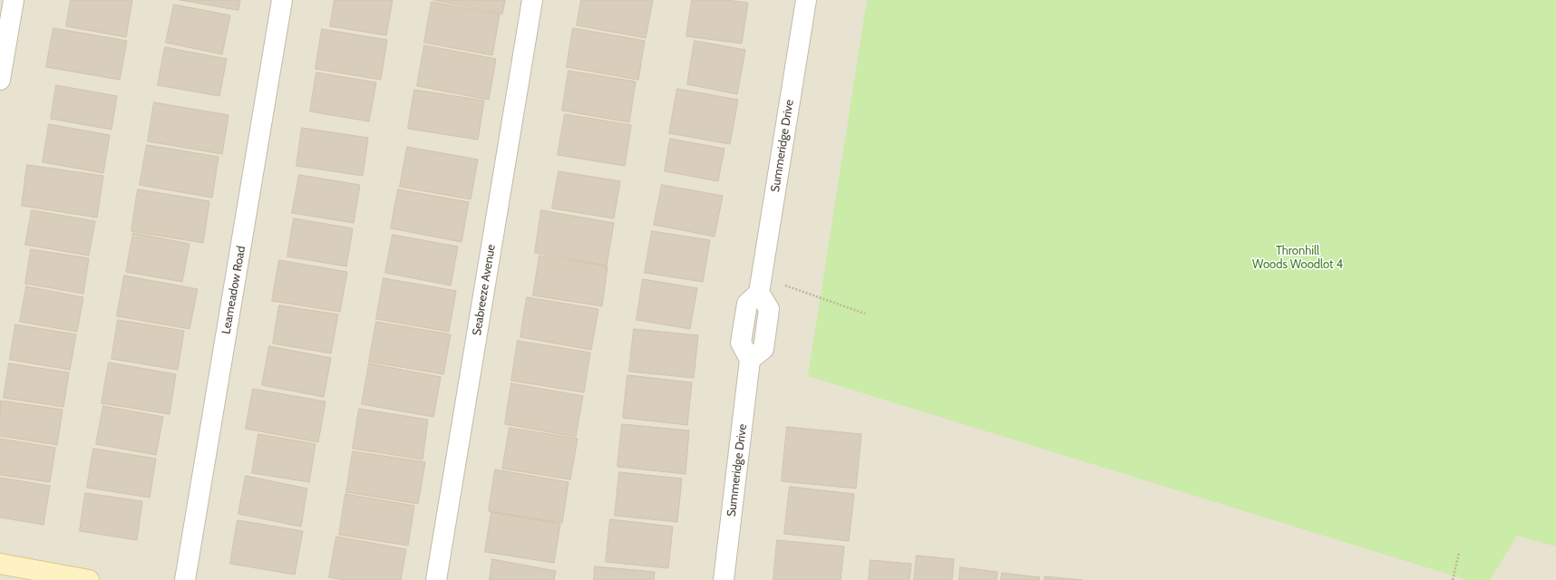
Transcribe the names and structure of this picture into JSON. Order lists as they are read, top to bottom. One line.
{"streets":{"street":["Summeridge Drive","Leameadow Road","Seabreeze Avenue"]},"parks":["Thronhill Woods Woodlot 4"]}
